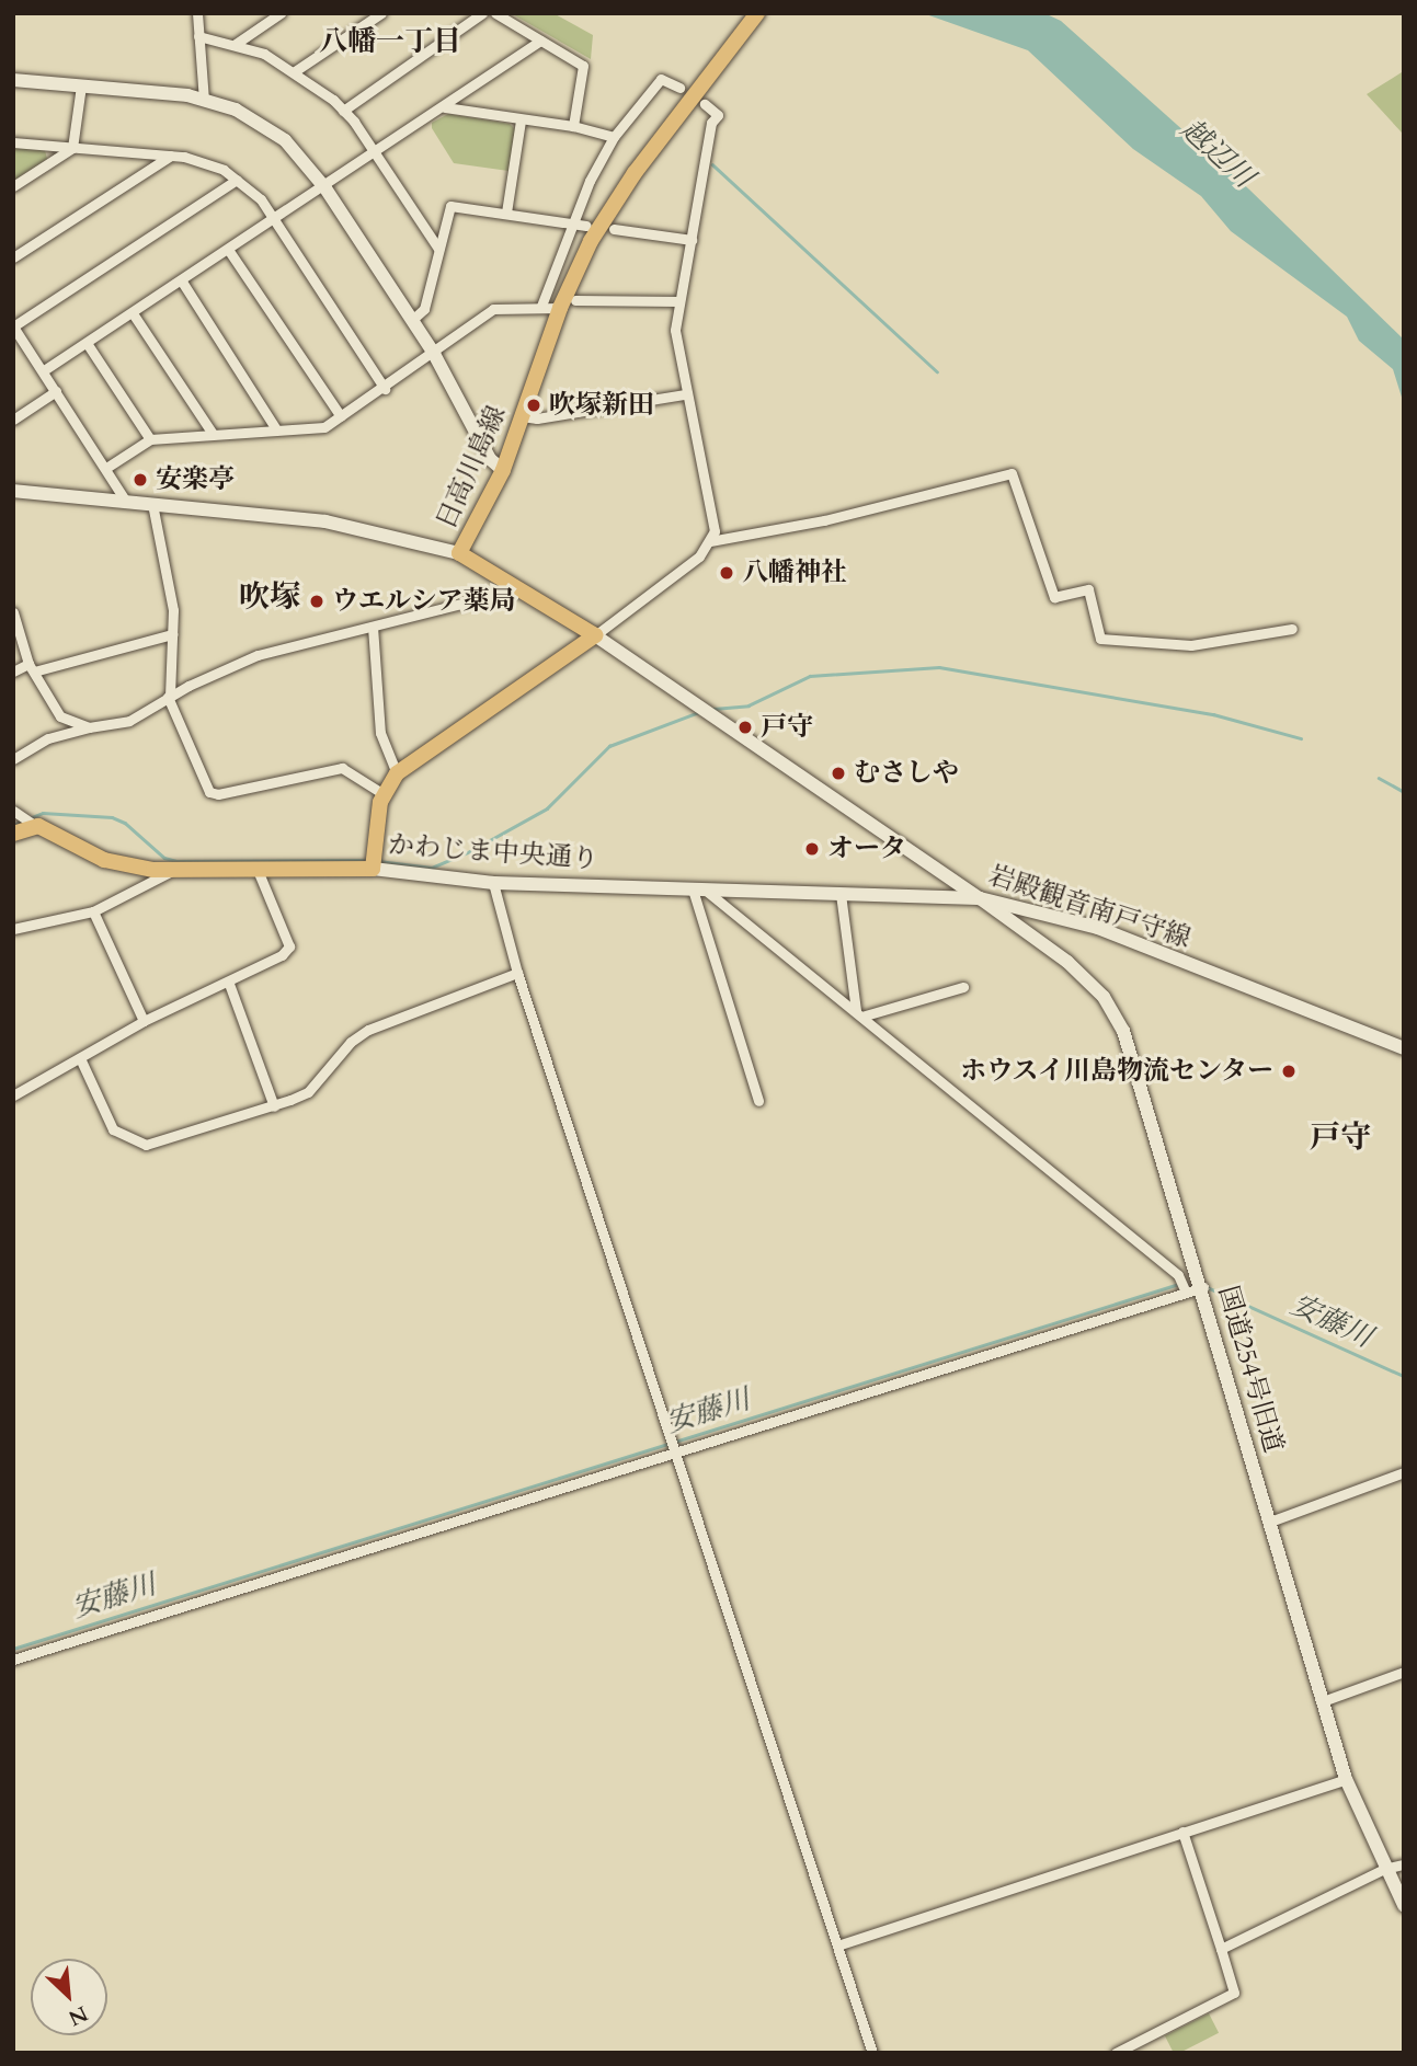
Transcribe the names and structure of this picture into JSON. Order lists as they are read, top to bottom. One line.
{"streets":{"main road":["日高川島線","かわじま中央通り"],"street":["岩殿観音南戸守線","国道254号旧道"]},"crossings":[["日高川島線","岩殿観音南戸守線"],["かわじま中央通り","岩殿観音南戸守線"],["かわじま中央通り","国道254号旧道"],["岩殿観音南戸守線","国道254号旧道"]],"districts":["八幡一丁目","吹塚","戸守"],"water":["越辺川","安藤川"],"places":["吹塚新田","安楽亭","八幡神社","ウエルシア薬局","戸守","むさしや","オータ","ホウスイ川島物流センター"],"north":"bottom right"}
